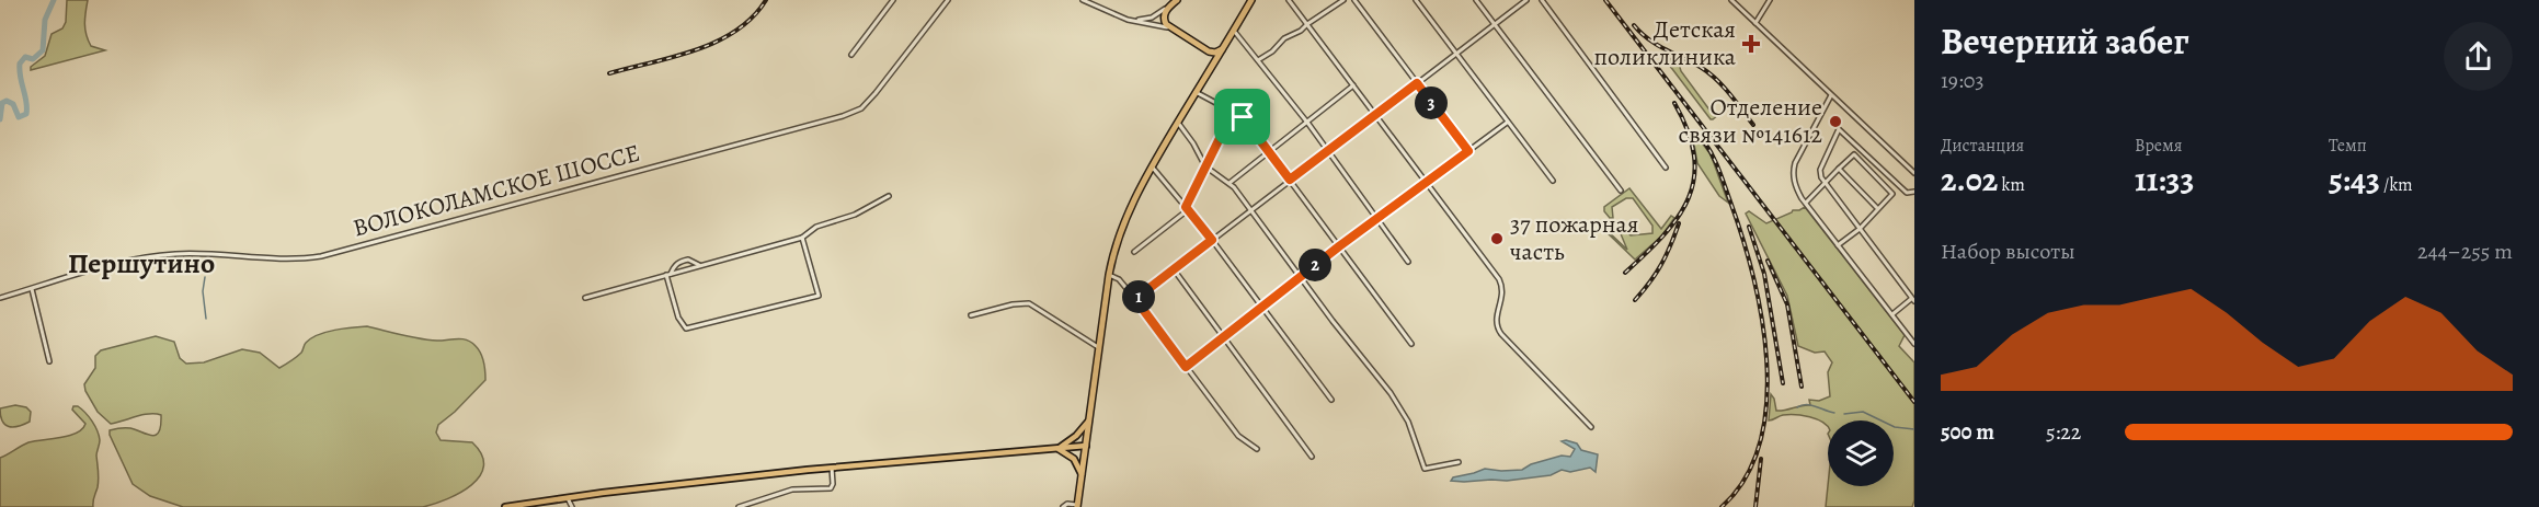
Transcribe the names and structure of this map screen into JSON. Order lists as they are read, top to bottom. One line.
{"streets":{"street":["ВОЛОКОЛАМСКОЕ ШОССЕ"]},"districts":["Першутино"],"places":{"health":["Детская поликлиника"],"other":["Отделение связи №141612","37 пожарная часть"]},"page":{"heading":["Вечерний забег","19:03"],"pins":["3","2","1"],"stats":[["Дистанция","2.02 km"],["Время","11:33"],["Темп","5:43 /km"]],"chart":["Набор высоты","244–255 m"],"list":[{"name":"500 m","note":"5:22"}]}}
